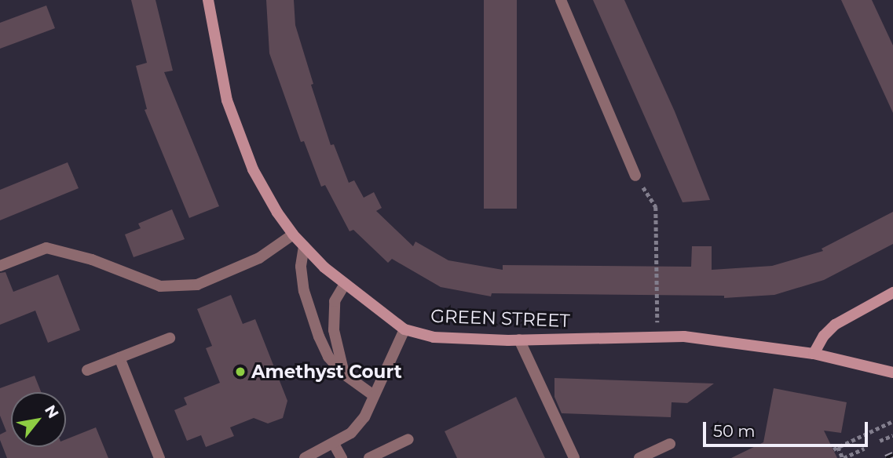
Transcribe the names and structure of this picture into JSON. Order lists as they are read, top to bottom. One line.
{"streets":{"street":["GREEN STREET"]},"places":["Amethyst Court"],"scale_bar":"50 m","north":"top right"}
